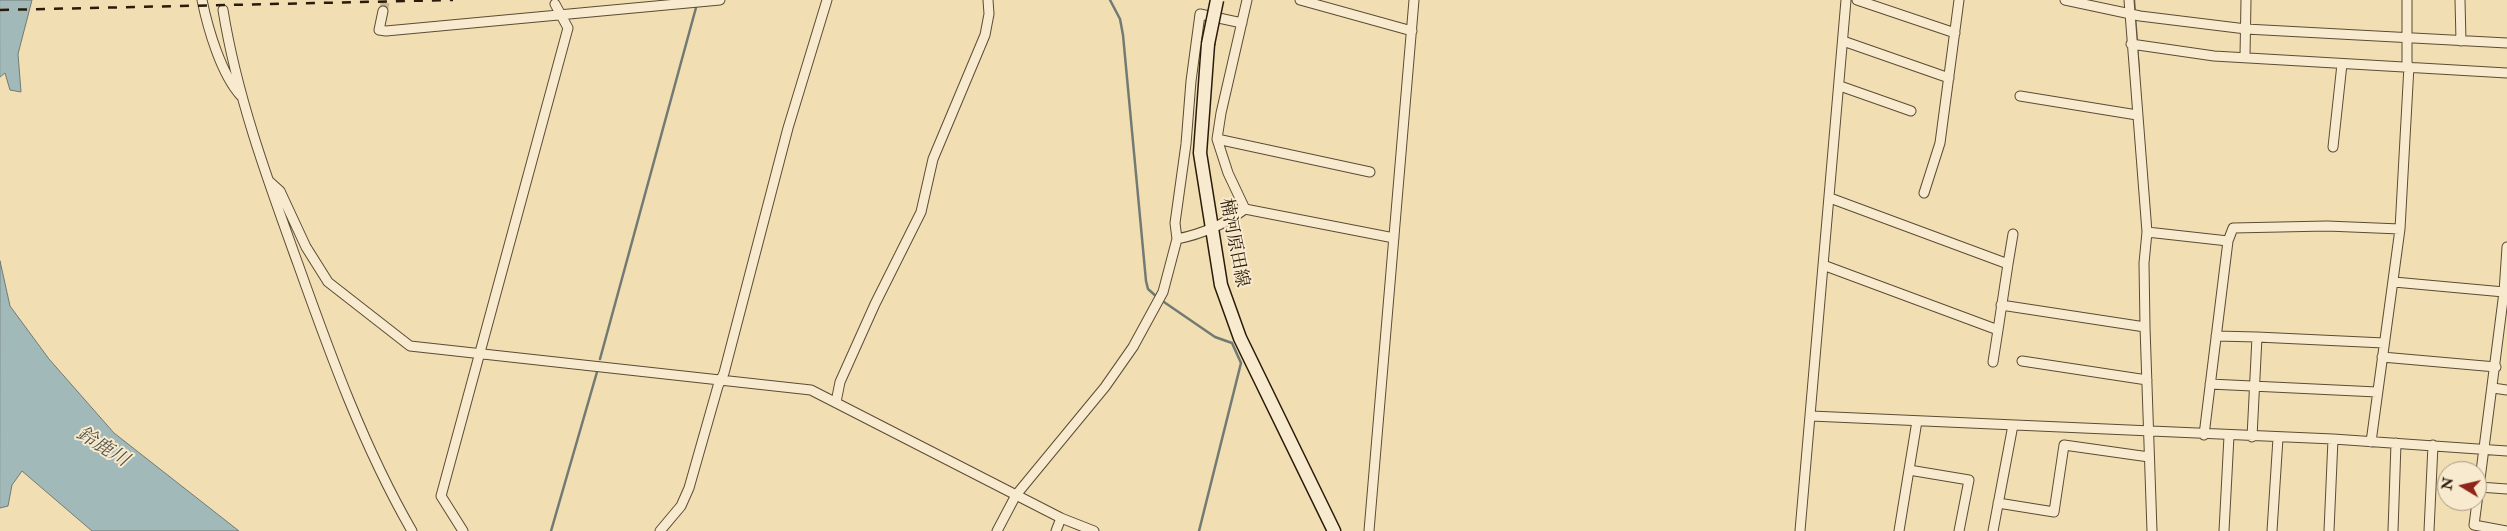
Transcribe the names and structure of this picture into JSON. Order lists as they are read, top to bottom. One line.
{"streets":{"main road":["楠河原田線"]},"water":["鈴鹿川"],"north":"left"}
